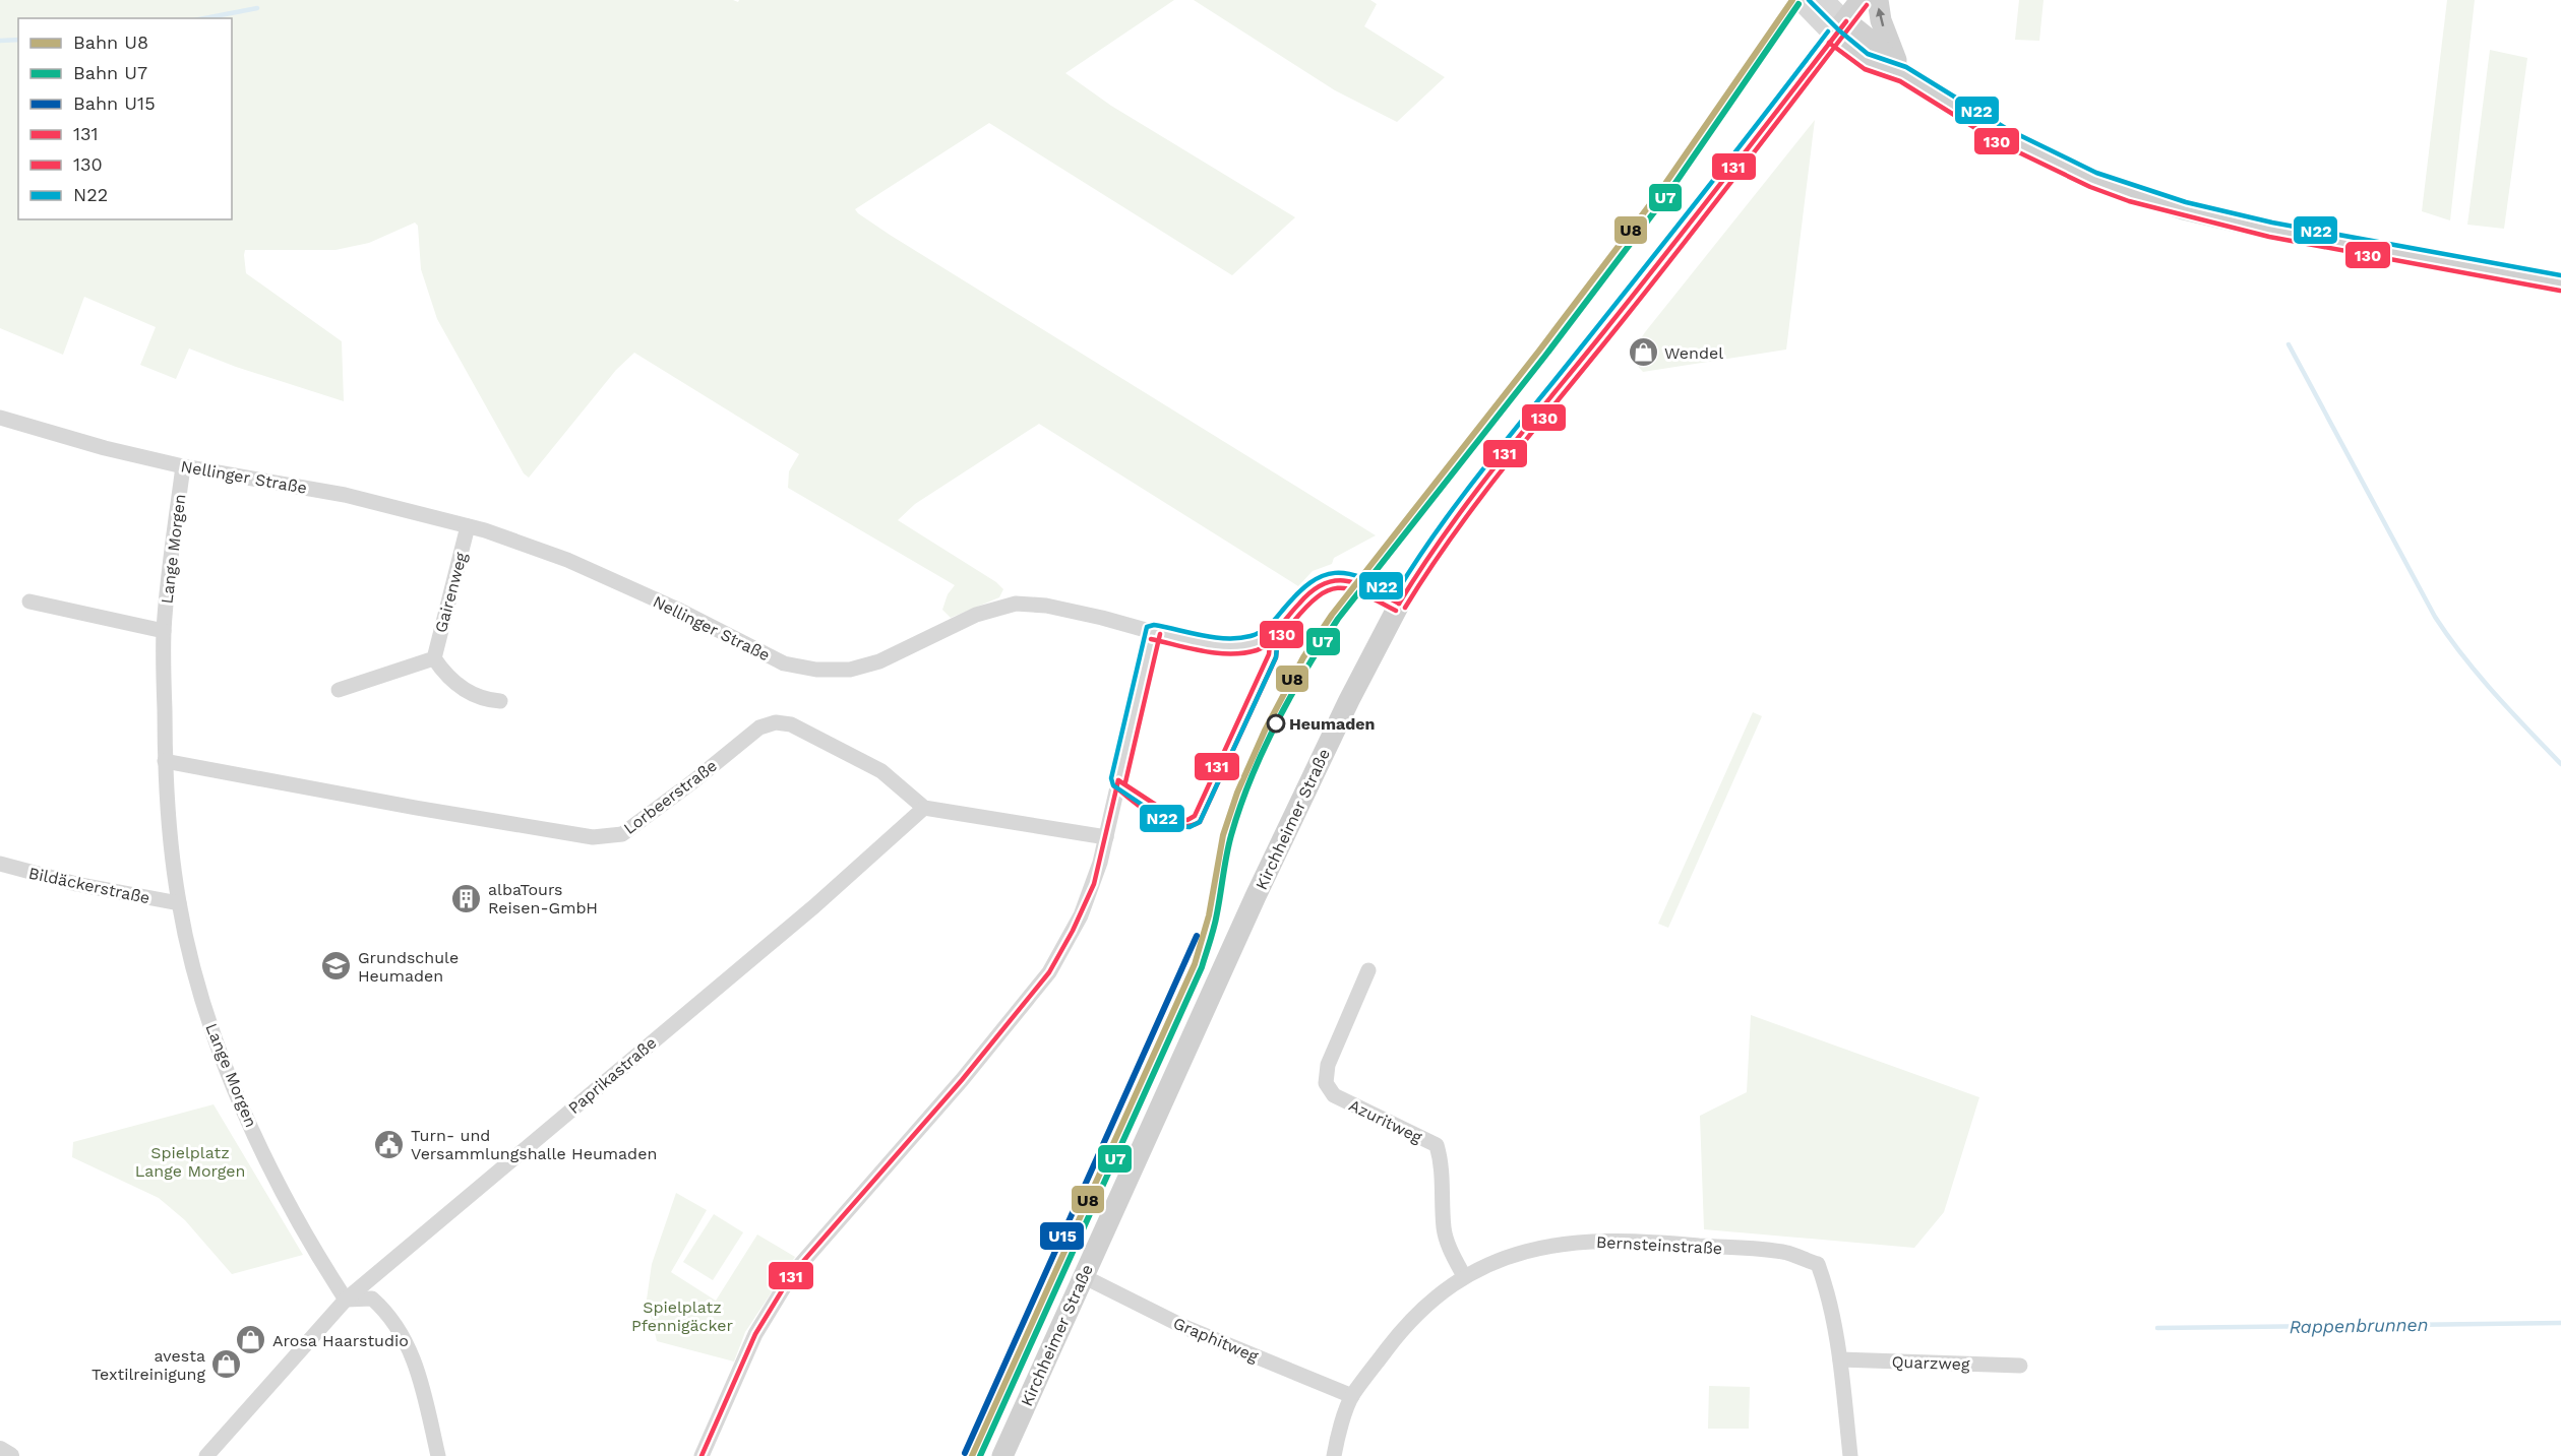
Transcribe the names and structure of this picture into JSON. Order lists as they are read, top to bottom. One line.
{"streets":{"main road":["Kirchheimer Straße"],"street":["Nellinger Straße","Lange Morgen","Gairenweg","Lorbeerstraße","Bildäckerstraße","Paprikastraße","Azuritweg","Bernsteinstraße","Graphitweg","Quarzweg"]},"crossings":[["Nellinger Straße","Lange Morgen"],["Nellinger Straße","Gairenweg"],["Nellinger Straße","Kirchheimer Straße"],["Lange Morgen","Lorbeerstraße"],["Lange Morgen","Bildäckerstraße"],["Lange Morgen","Paprikastraße"],["Lorbeerstraße","Paprikastraße"],["Kirchheimer Straße","Graphitweg"],["Azuritweg","Bernsteinstraße"],["Bernsteinstraße","Graphitweg"],["Bernsteinstraße","Quarzweg"]],"water":["Rappenbrunnen"],"parks":["Spielplatz Lange Morgen","Spielplatz Pfennigäcker"],"places":{"shop":["Wendel","Arosa Haarstudio","avesta Textilreinigung"],"other":["Heumaden"],"building":["albaTours Reisen-GmbH"],"school or university":["Grundschule Heumaden"],"public building":["Turn- und Versammlungshalle Heumaden"]},"lines":["rail line U8","transit line N22","rail line U7","transit line 130","transit line 131","rail line U15"],"legend":["Bahn U8","Bahn U7","Bahn U15","131","130","N22"]}
